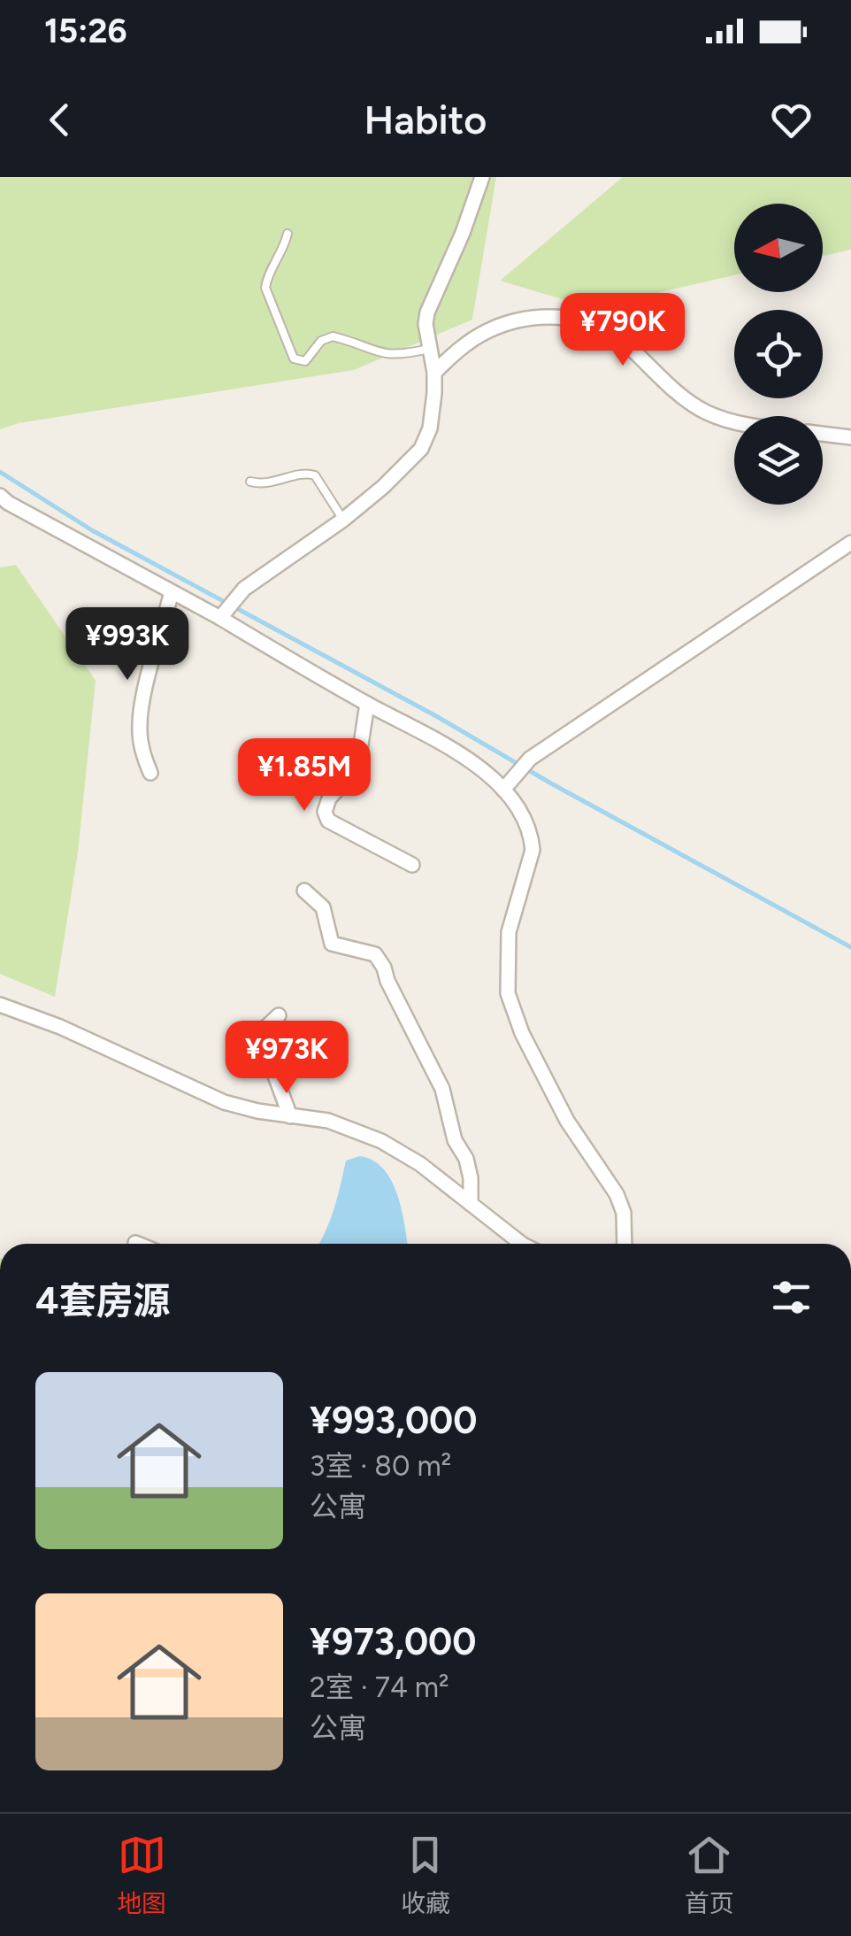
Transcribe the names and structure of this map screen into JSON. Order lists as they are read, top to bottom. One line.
{"north":"left","page":{"status":"15:26","header":"Habito","price":["¥790K","¥993K","¥1.85M","¥973K"],"heading":"4套房源","list":[{"name":"¥993,000","note":"3室 · 80 m² · 公寓"},{"name":"¥973,000","note":"2室 · 74 m² · 公寓"}],"tabs":["地图","收藏","首页"]}}
